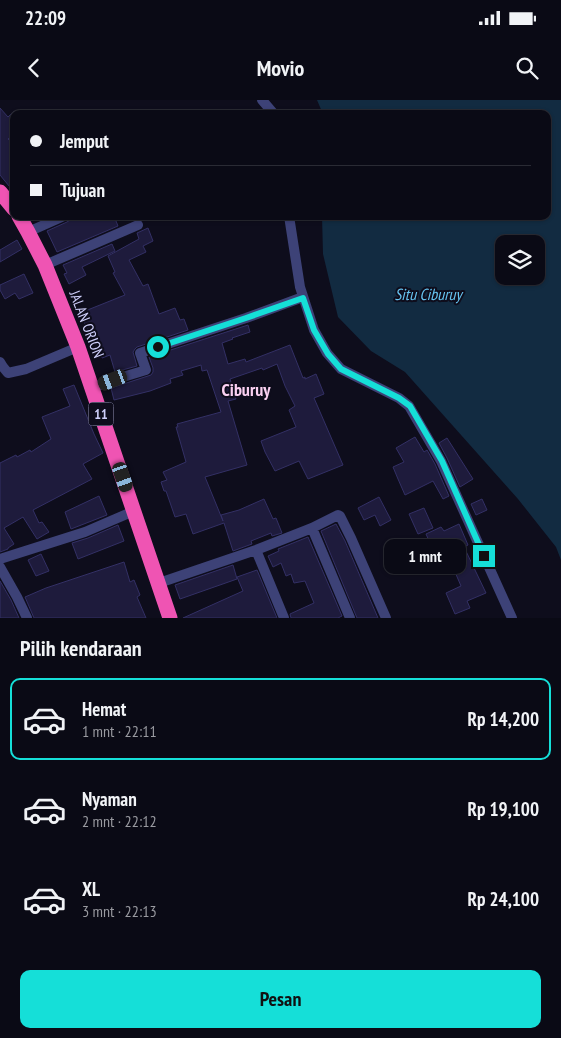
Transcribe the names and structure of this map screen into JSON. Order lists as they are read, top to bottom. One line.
{"streets":{"highway":["JALAN ORION","11"]},"districts":["Ciburuy"],"water":["Situ Ciburuy"],"page":{"status":"22:09","header":"Movio","banner":["Jemput","Tujuan"],"bubble":"1 mnt","heading":"Pilih kendaraan","list":[{"name":"Hemat","note":"1 mnt · 22:11","value":"Rp 14,200"},{"name":"Nyaman","note":"2 mnt · 22:12","value":"Rp 19,100"},{"name":"XL","note":"3 mnt · 22:13","value":"Rp 24,100"}],"buttons":"Pesan"}}
